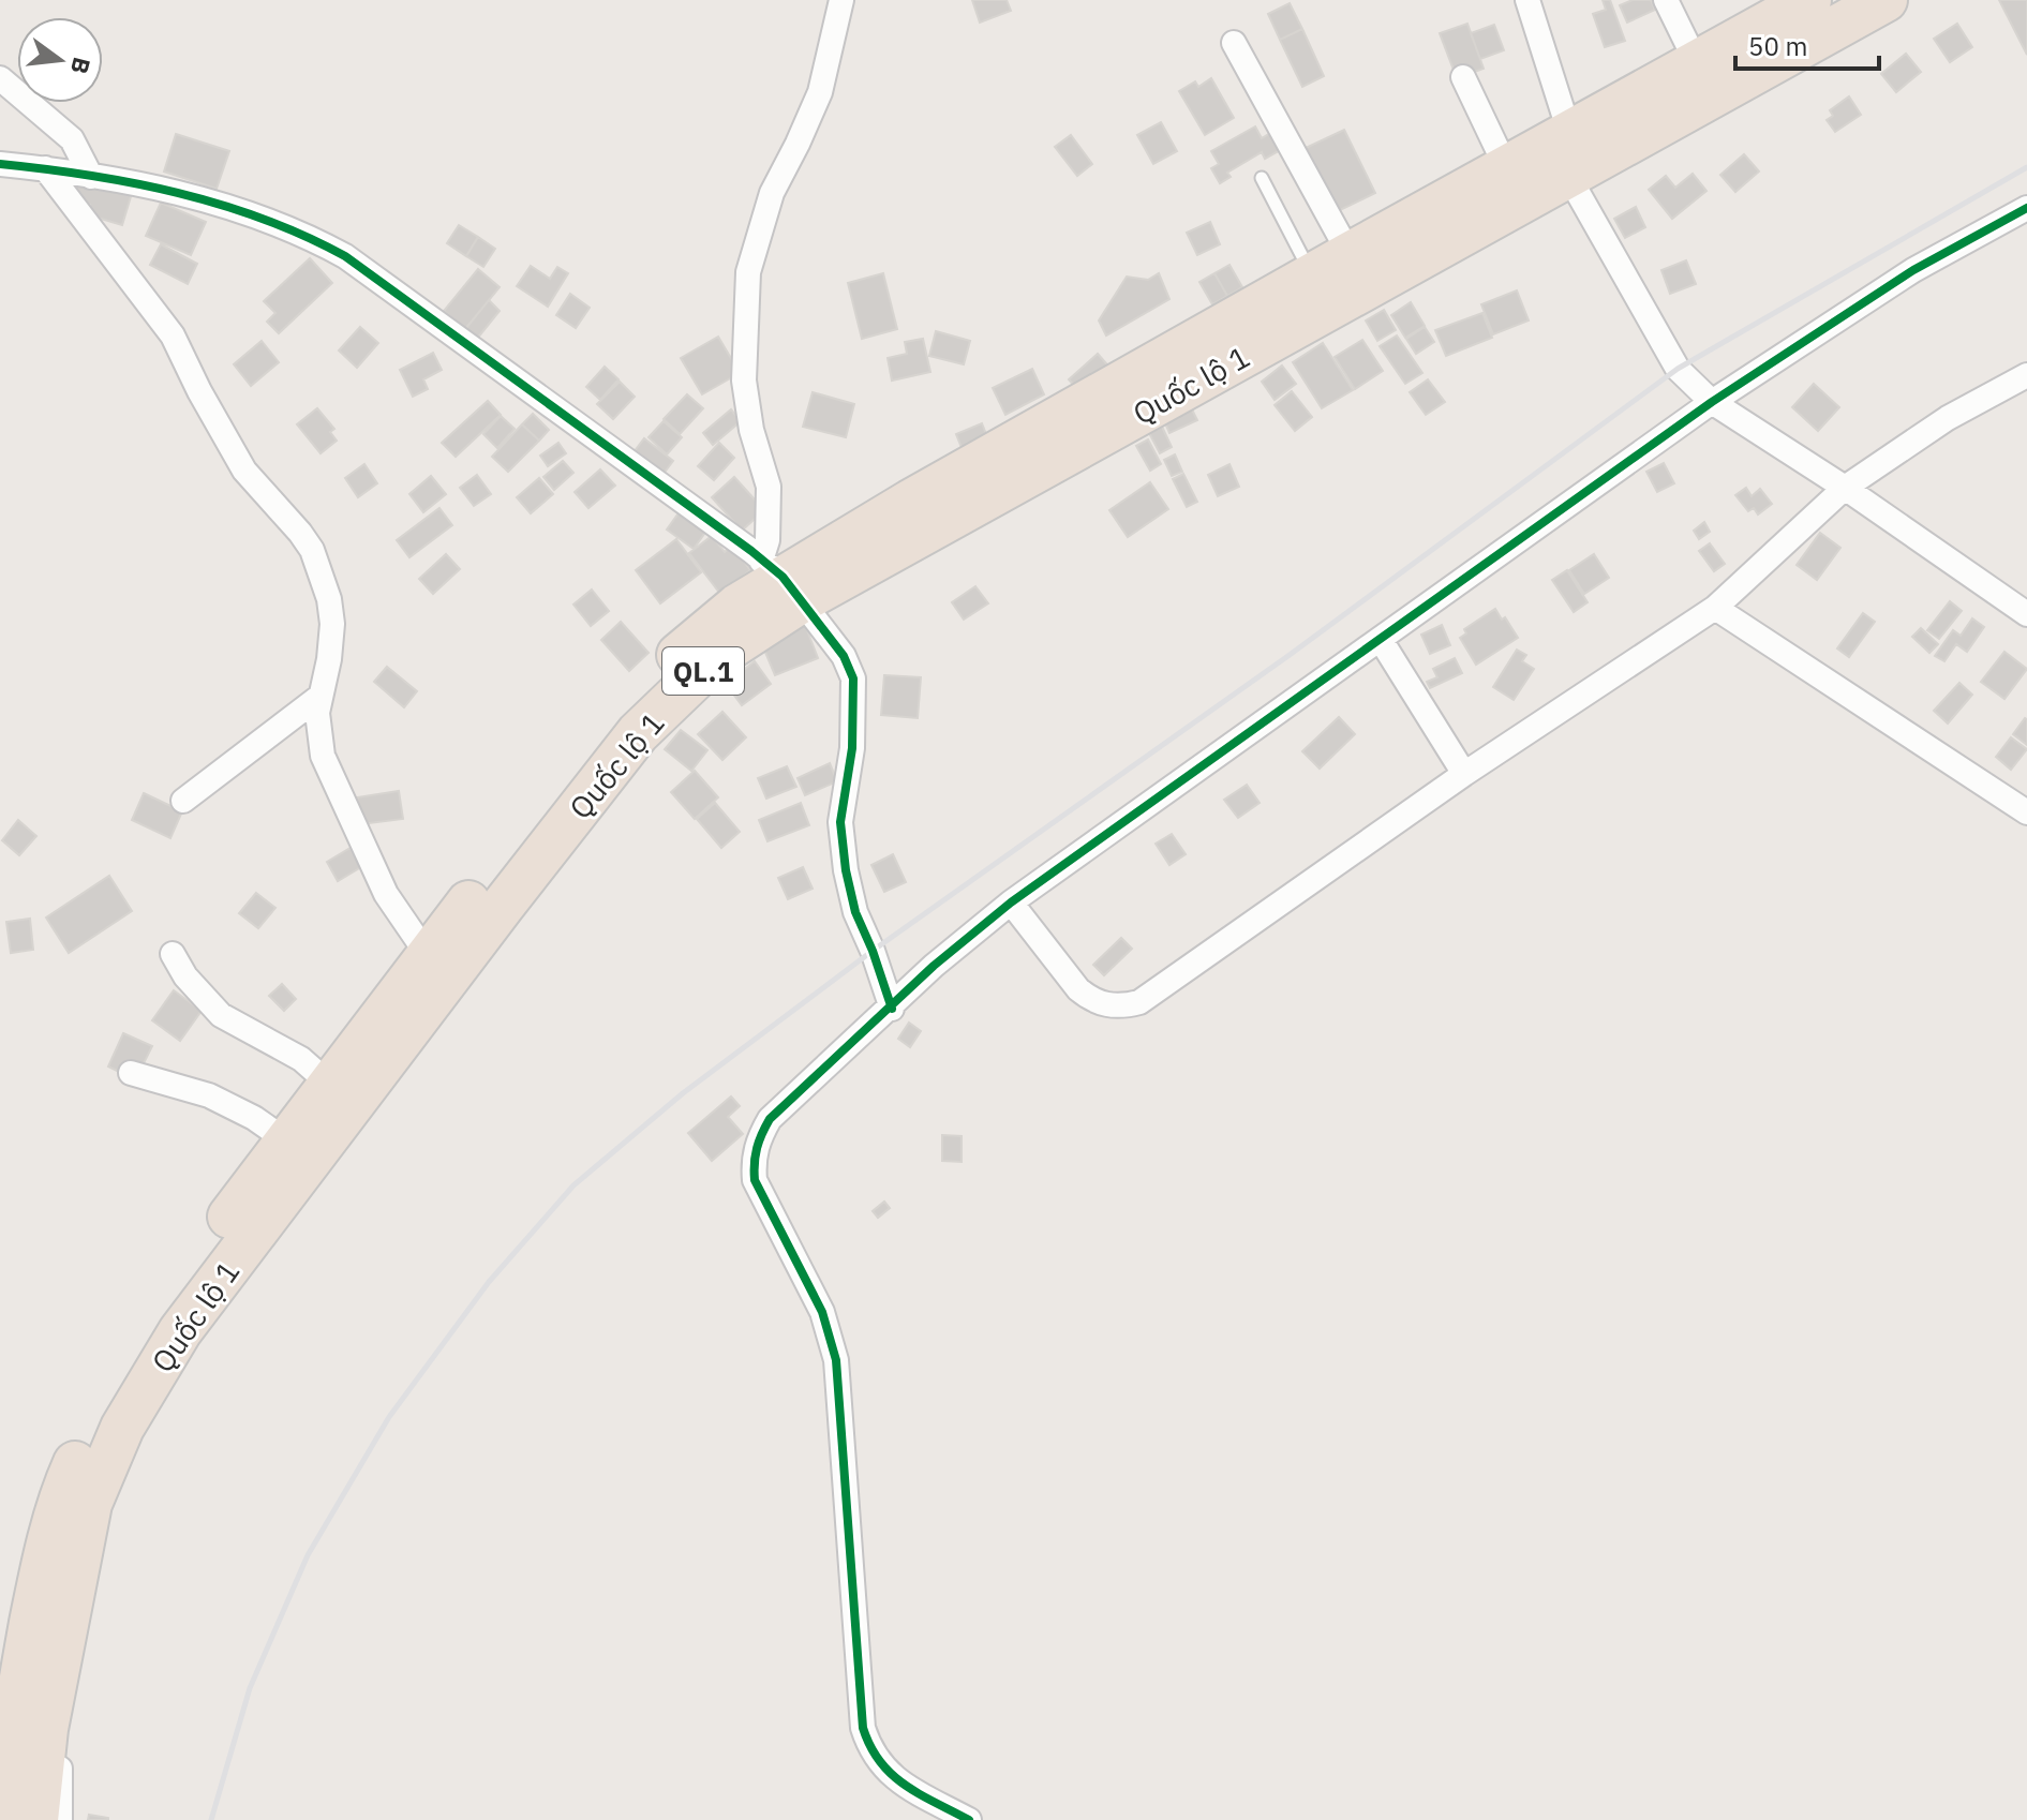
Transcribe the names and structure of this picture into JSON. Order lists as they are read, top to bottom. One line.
{"streets":{"highway":["Quốc lộ 1","QL.1"]},"scale_bar":"50 m","north":"right"}
